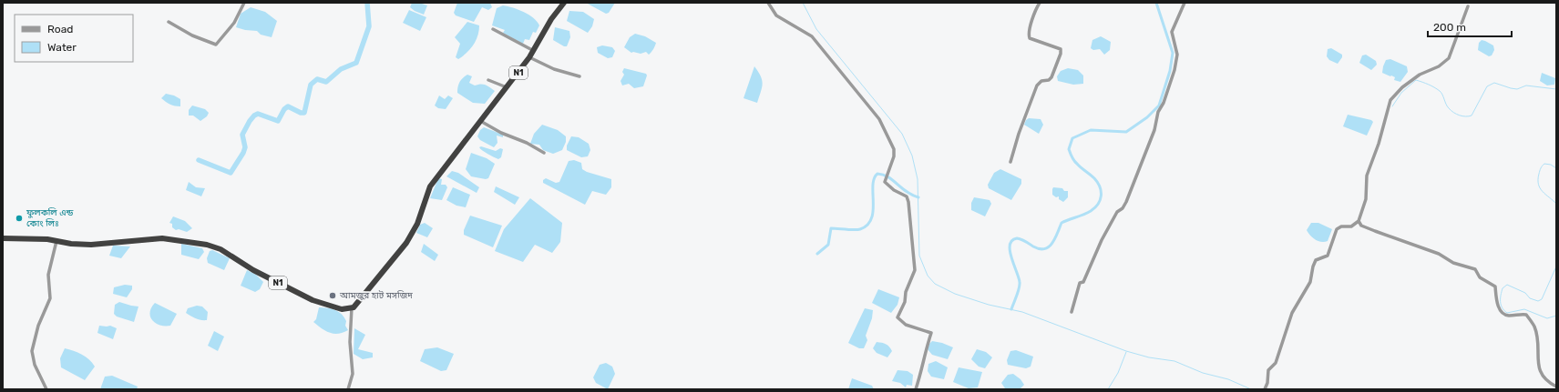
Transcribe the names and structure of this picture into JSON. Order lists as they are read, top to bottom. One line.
{"streets":{"highway":["N1"]},"places":["ফুলকলি এন্ড কোং লিঃ","আমজুর হাট মসজিদ"],"legend":["Road","Water"],"scale_bar":"200 m"}
